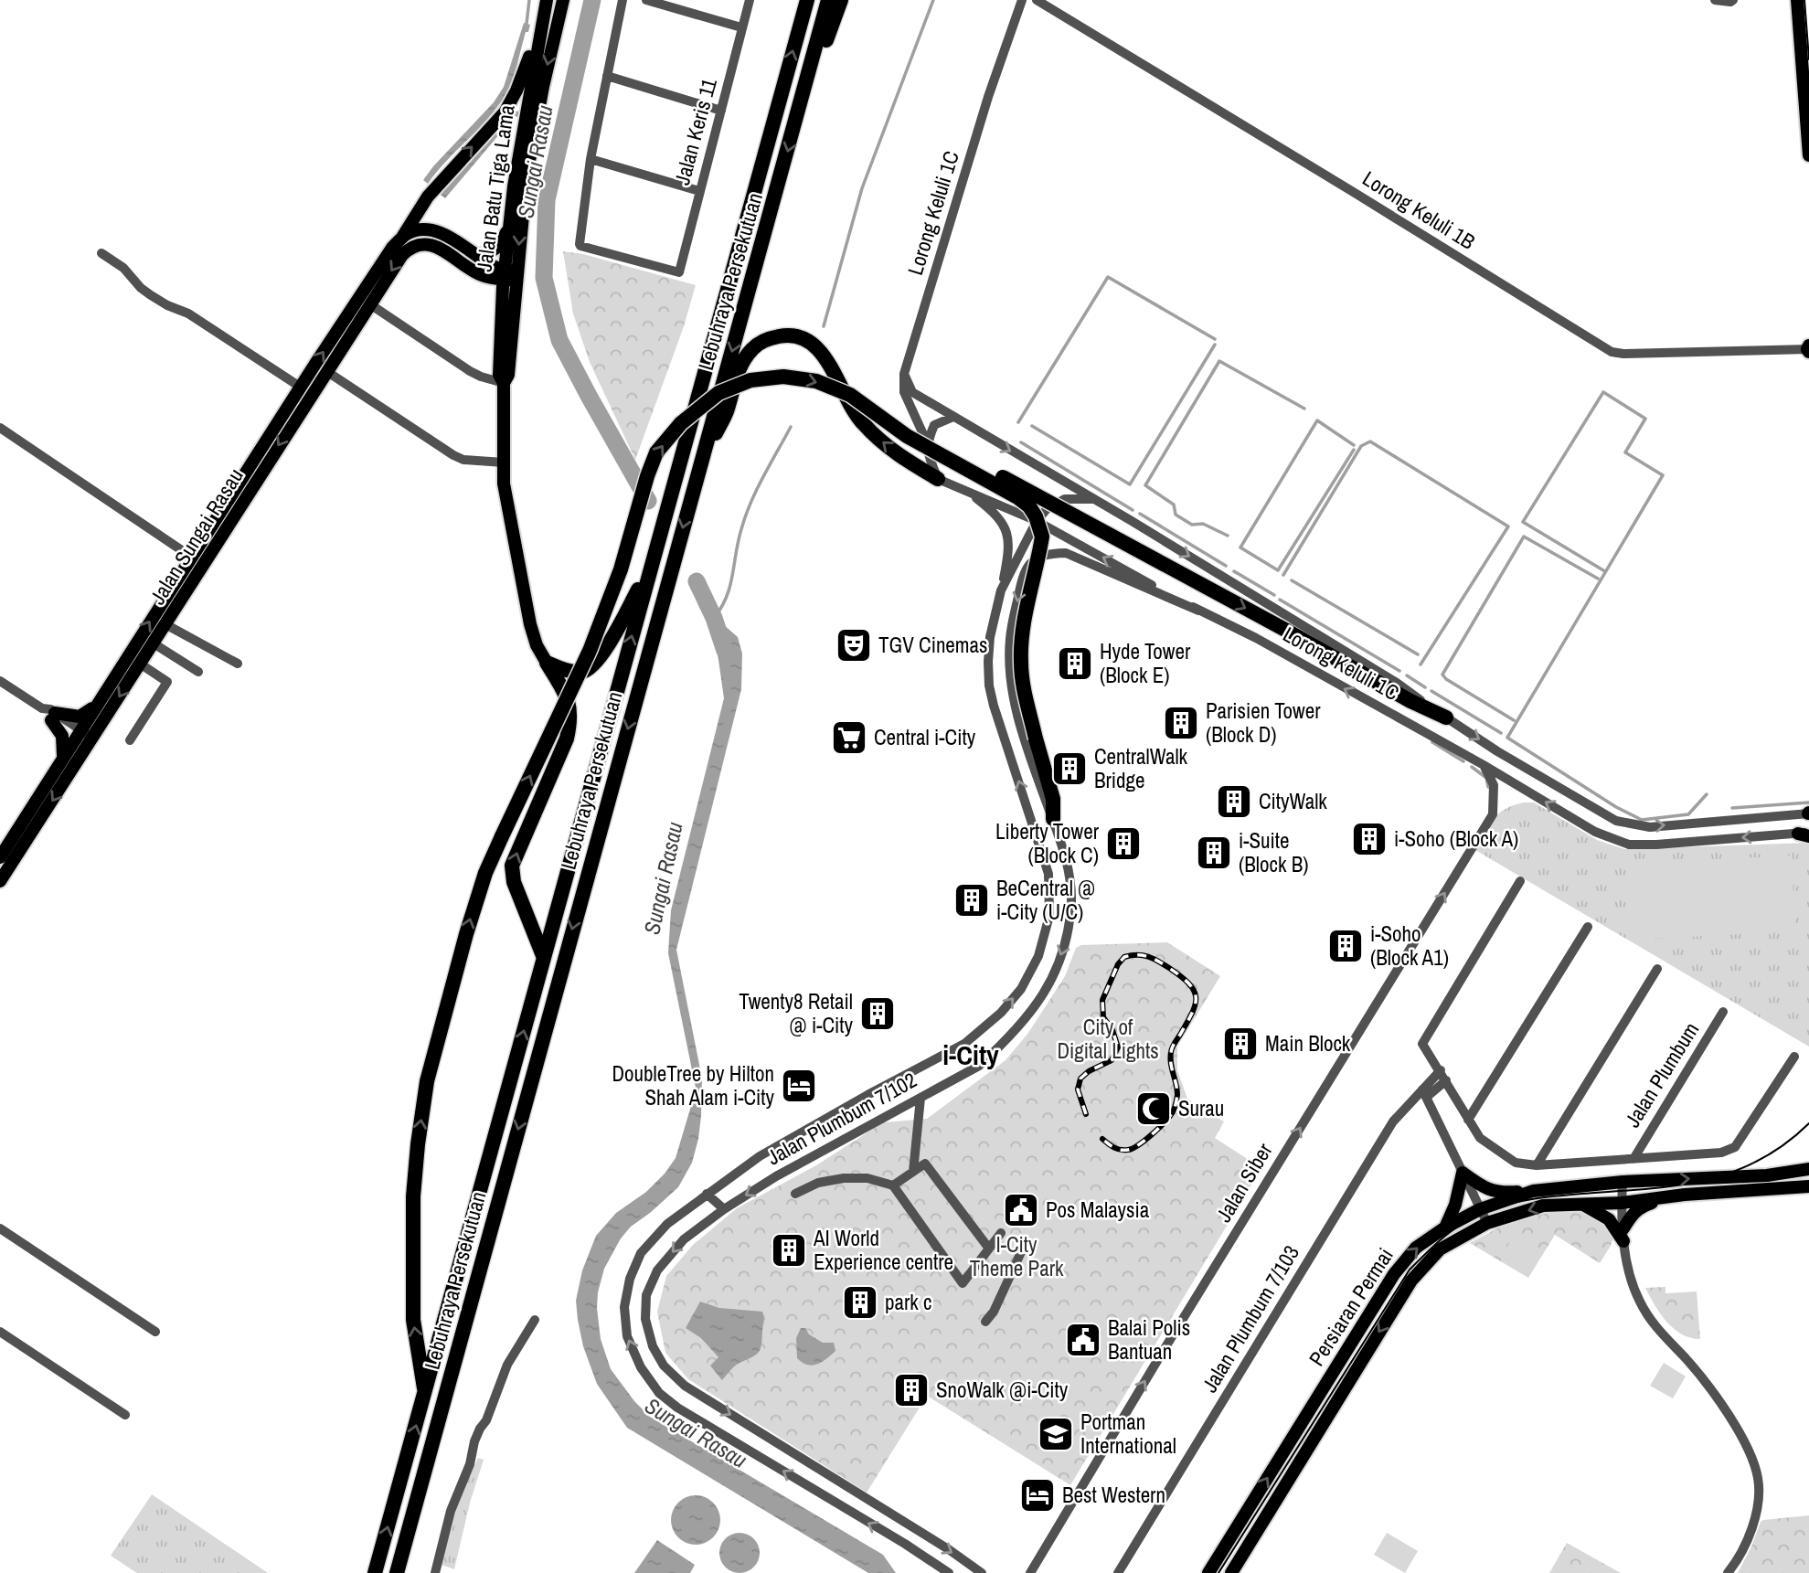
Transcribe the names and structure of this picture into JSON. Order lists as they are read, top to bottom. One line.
{"streets":{"highway":["Lebuhraya Persekutuan"],"main road":["Jalan Batu Tiga Lama","Jalan Sungai Rasau","Persiaran Permai"],"street":["Jalan Keris 11","Lorong Keluli 1B","Lorong Keluli 1C","Jalan Plumbum","Jalan Plumbum 7/102","Jalan Siber","Jalan Plumbum 7/103"]},"crossings":[["Jalan Batu Tiga Lama","Jalan Sungai Rasau"],["Lorong Keluli 1C","Jalan Plumbum 7/102"],["Lorong Keluli 1C","Jalan Siber"]],"one_way":["Jalan Siber"],"districts":["i-City"],"water":["Sungai Rasau"],"parks":["City of Digital Lights","I-City Theme Park"],"places":{"theatre":["TGV Cinemas"],"building":["Hyde Tower (Block E)","Parisien Tower (Block D)","CentralWalk Bridge","CityWalk","i-Soho (Block A)","Liberty Tower (Block C)","i-Suite (Block B)","BeCentral @ i-City (U/C)","i-Soho (Block A1)","Twenty8 Retail @ i-City","Main Block","AI World Experience centre","park c","SnoWalk @i-City"],"supermarket":["Central i-City"],"hotel":["DoubleTree by Hilton Shah Alam i-City","Best Western"],"mosque":["Surau"],"public building":["Pos Malaysia","Balai Polis Bantuan"],"school or university":["Portman International"]}}
